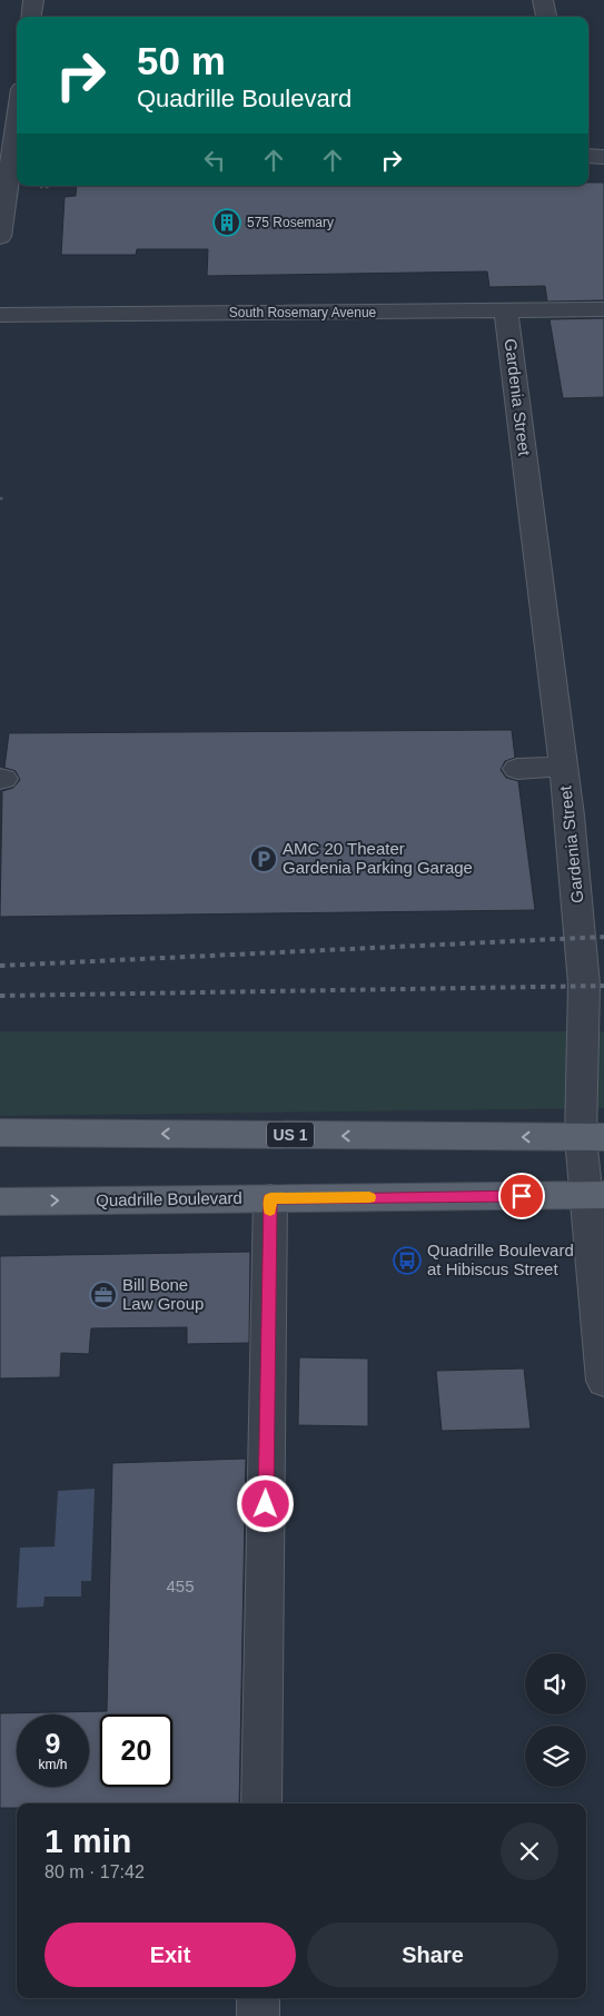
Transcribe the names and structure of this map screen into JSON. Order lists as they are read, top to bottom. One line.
{"streets":{"main road":["US 1","Quadrille Boulevard"],"street":["South Rosemary Avenue","Gardenia Street"]},"crossings":[["South Rosemary Avenue","Gardenia Street"],["Gardenia Street","US 1"],["Gardenia Street","Quadrille Boulevard"]],"places":{"building":["575 Rosemary"],"parking":["AMC 20 Theater Gardenia Parking Garage"],"bus stop":["Quadrille Boulevard at Hibiscus Street"],"office":["Bill Bone Law Group"]},"house_numbers":["455"],"page":{"turn":["50 m","Quadrille Boulevard"],"speed":"9 km/h","limit":"20","heading":["1 min","80 m · 17:42"],"buttons":["Exit","Share"]}}
